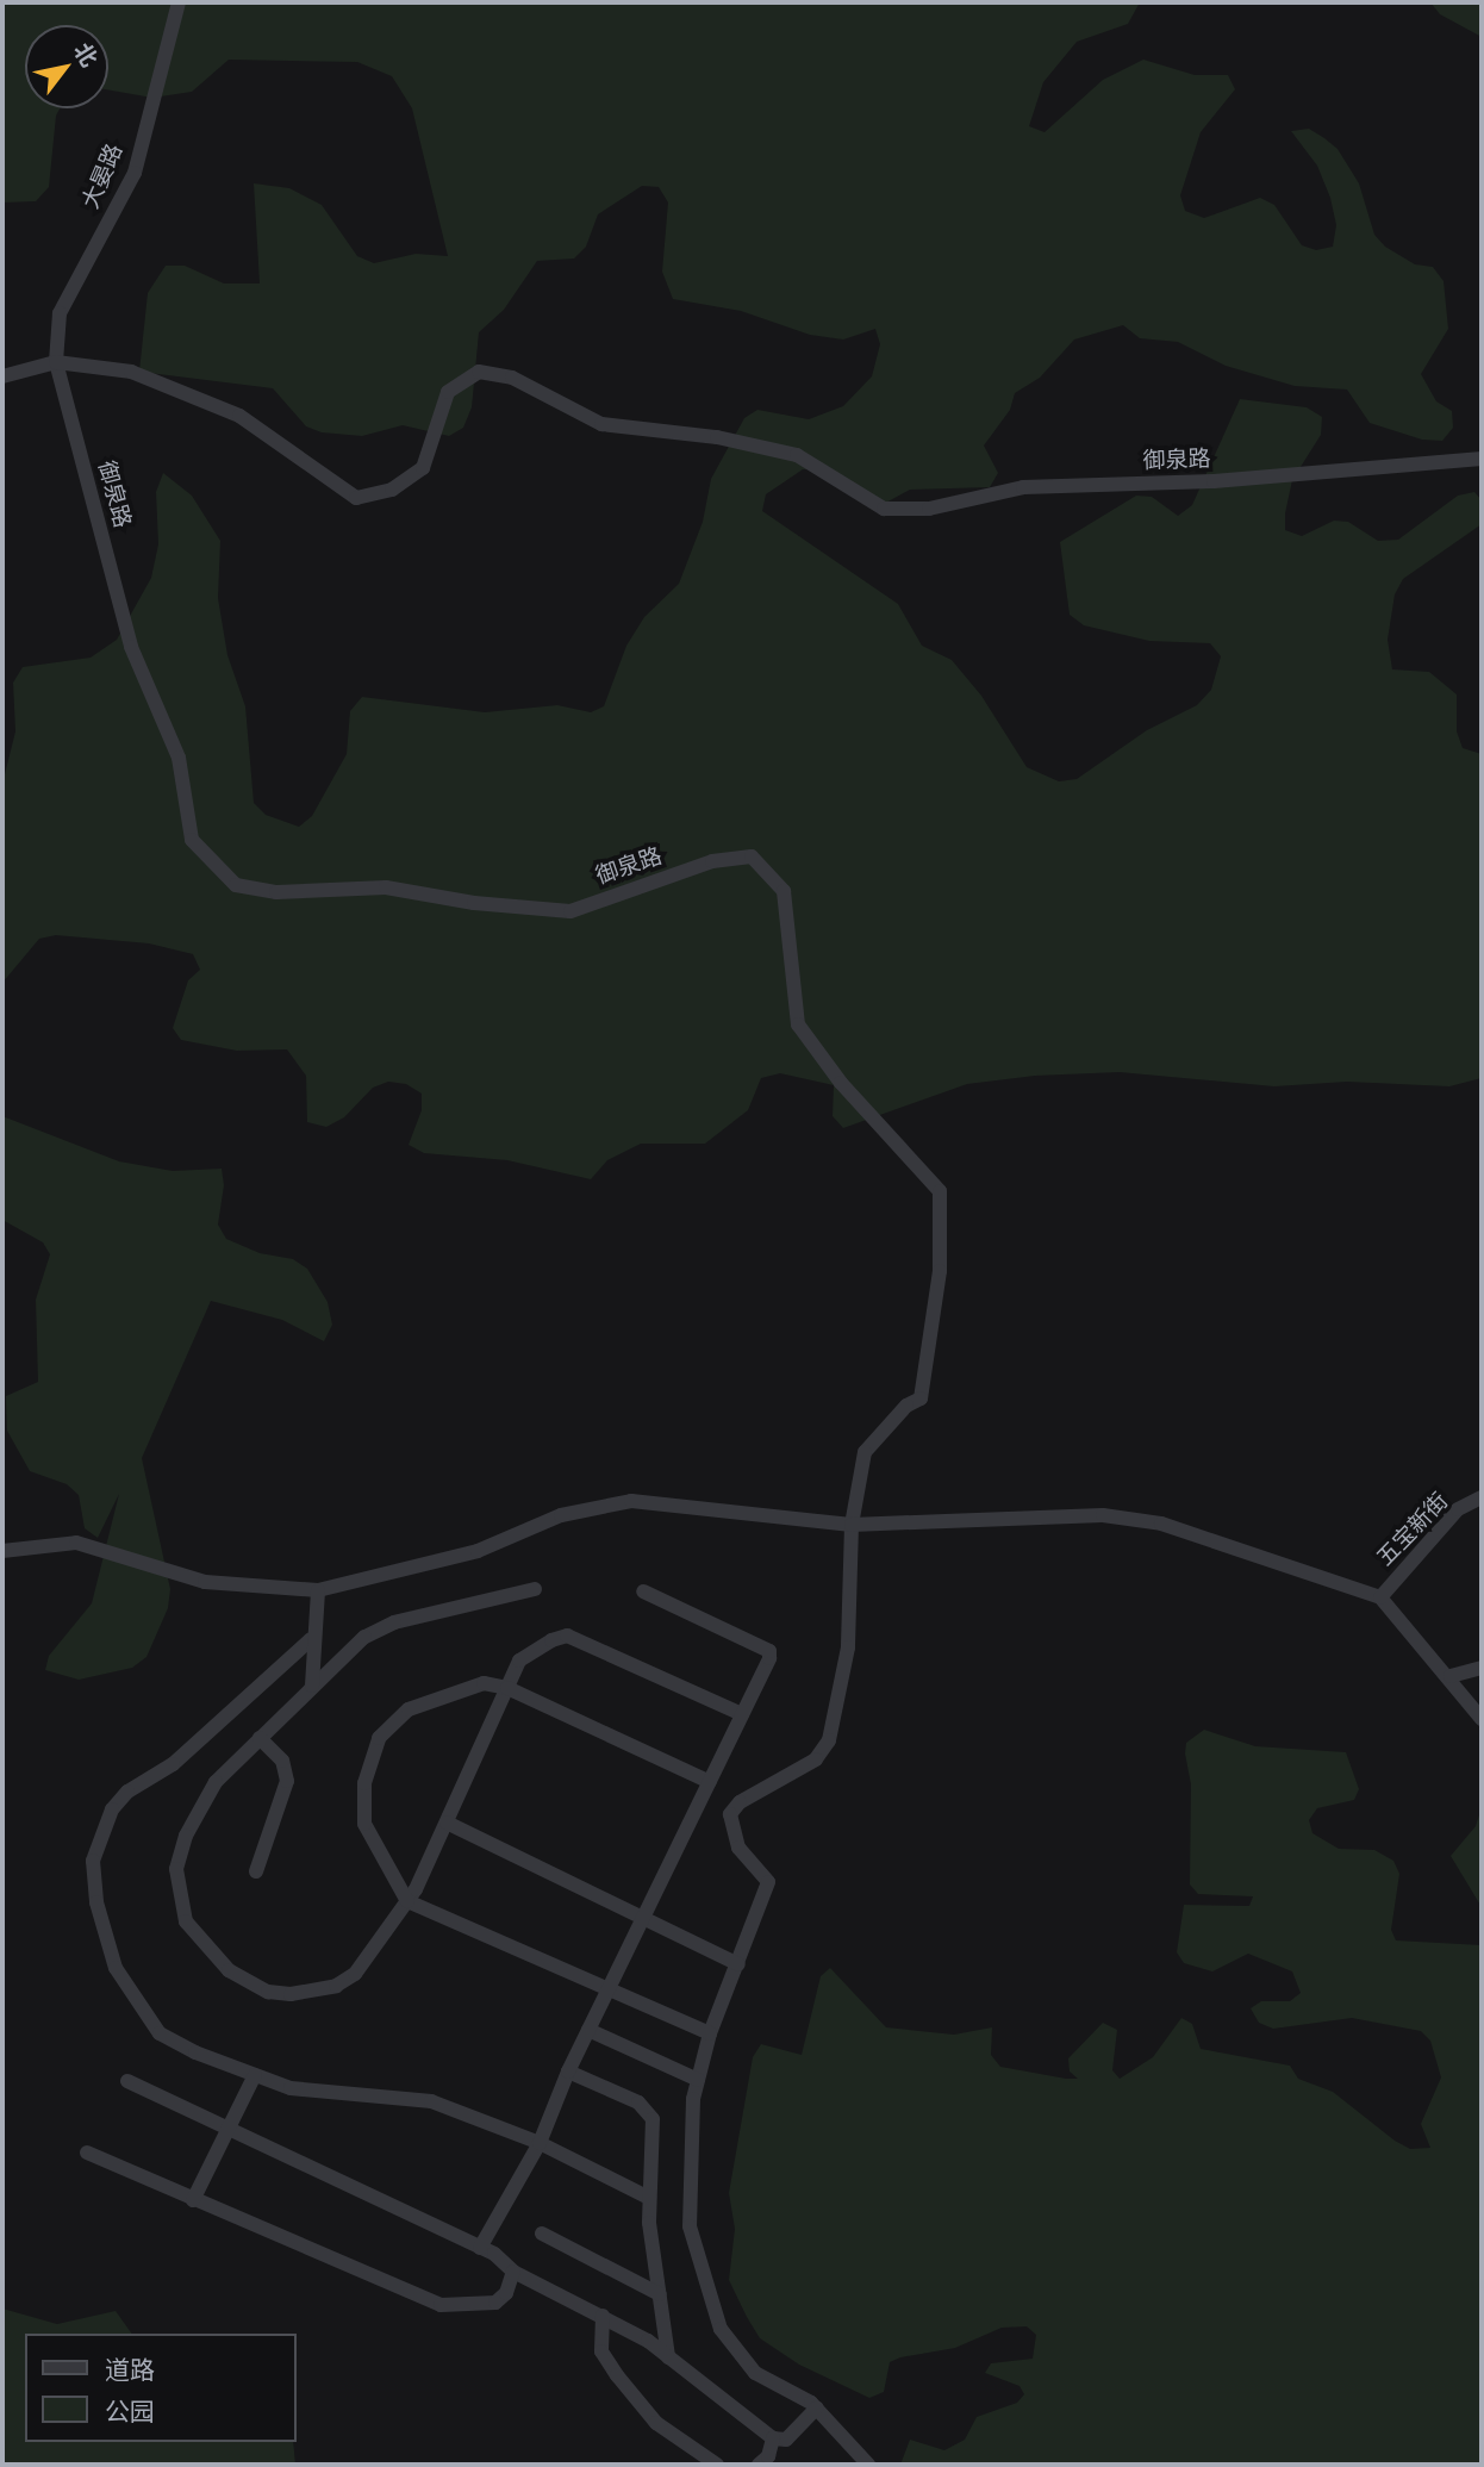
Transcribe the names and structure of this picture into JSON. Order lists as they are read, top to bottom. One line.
{"streets":{"street":["大晏路","御泉路","五宝新街"]},"crossings":[["大晏路","御泉路"]],"legend":["道路","公园"],"north":"top right"}
